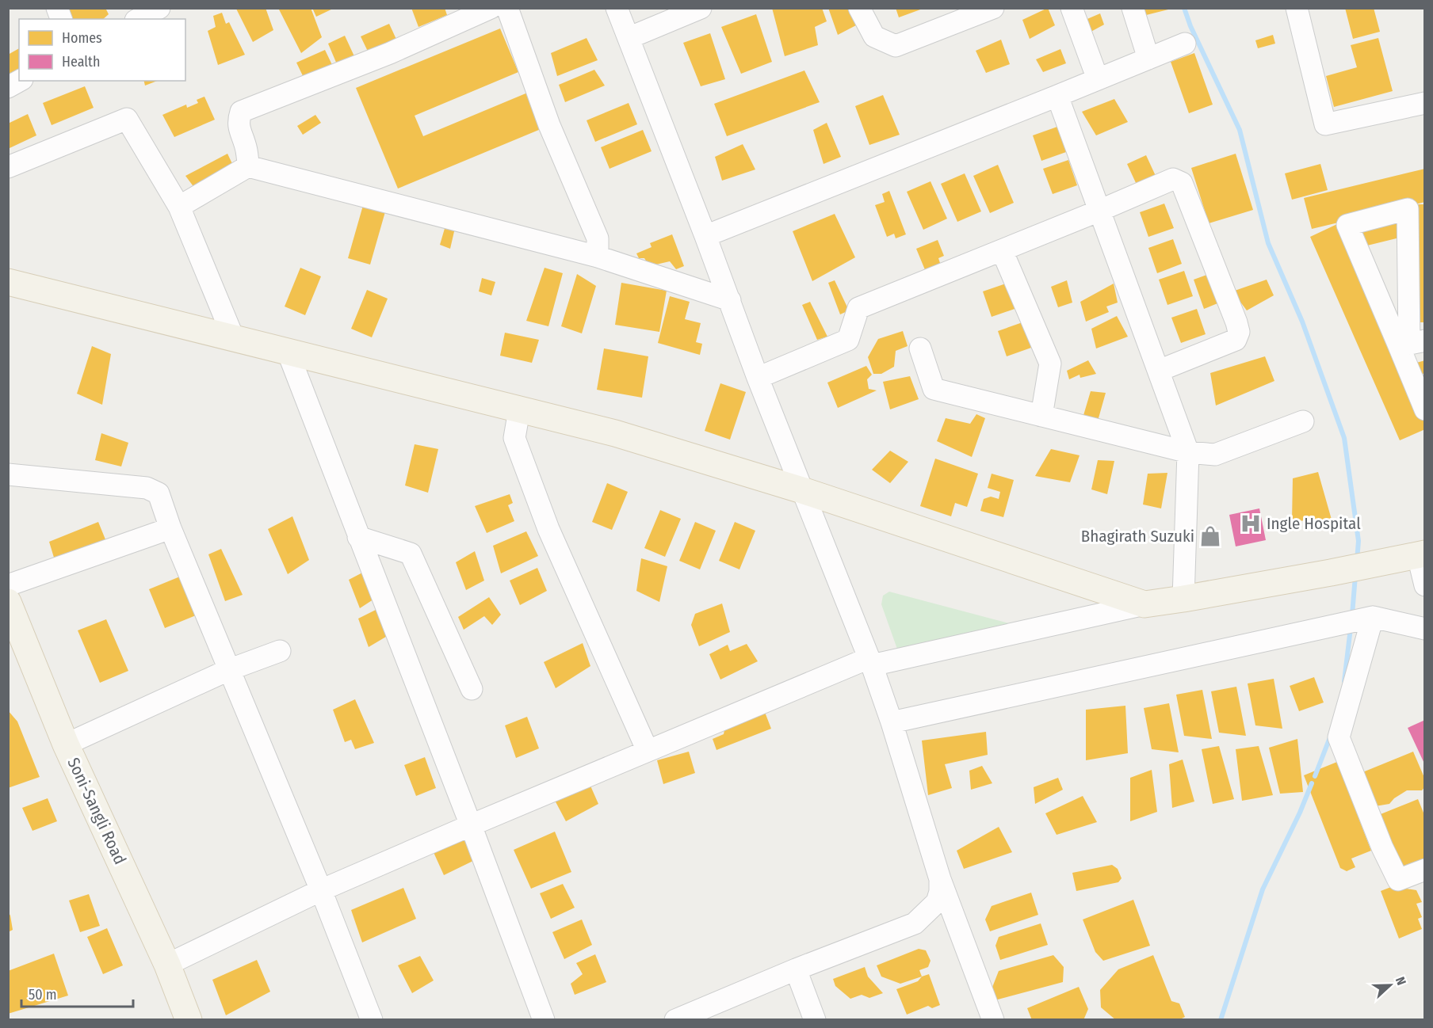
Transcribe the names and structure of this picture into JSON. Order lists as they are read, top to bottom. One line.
{"streets":{"main road":["Soni-Sangli Road"]},"places":{"hospital":["Ingle Hospital"],"shop":["Bhagirath Suzuki"]},"legend":["Homes","Health"],"scale_bar":"50 m","north":"right"}
